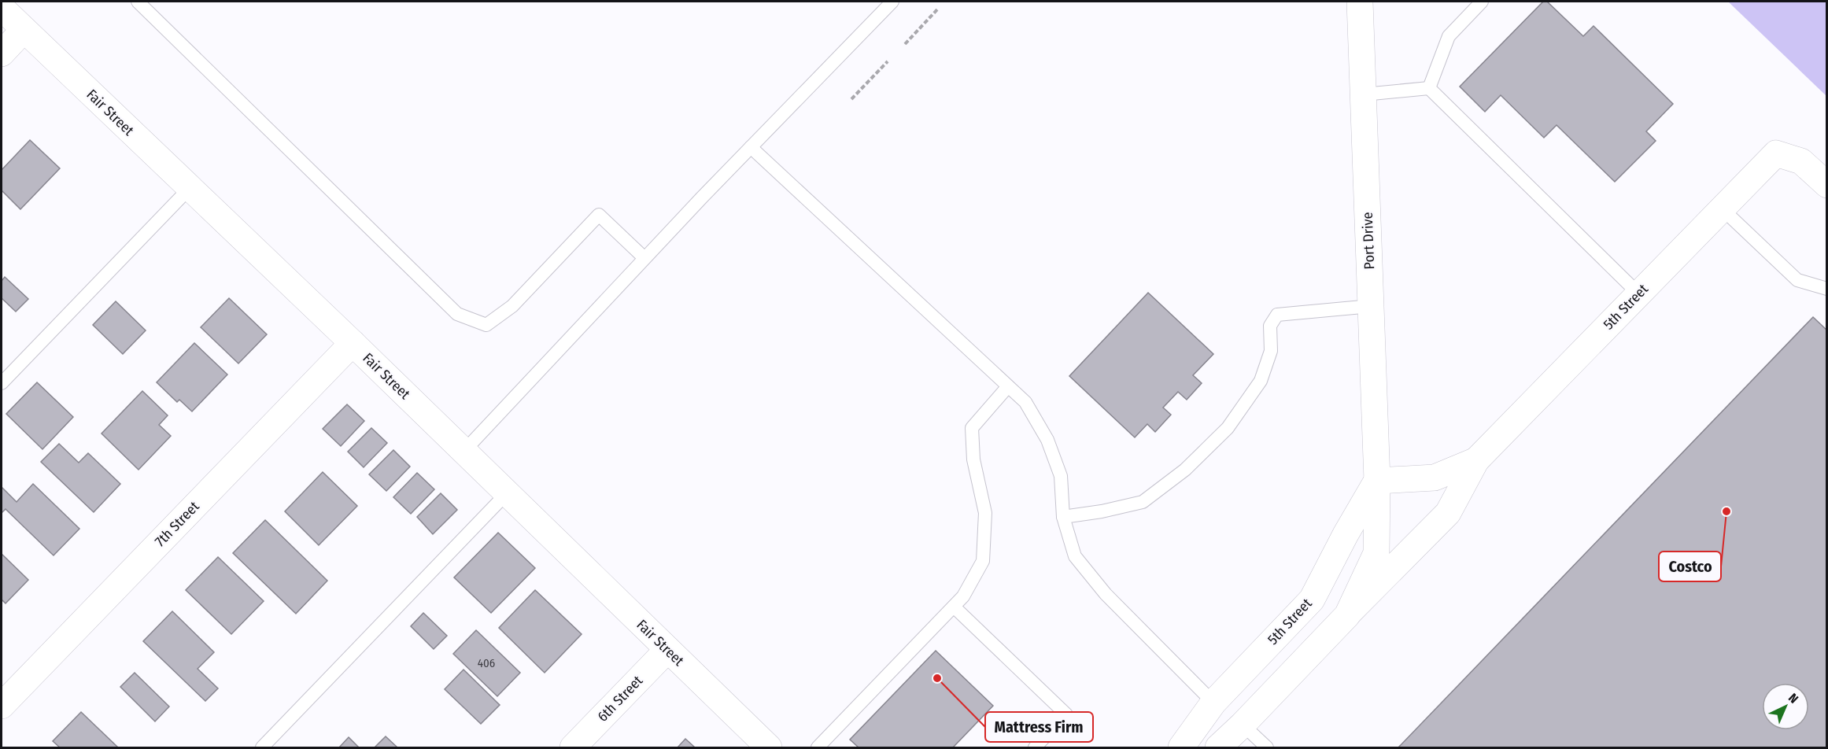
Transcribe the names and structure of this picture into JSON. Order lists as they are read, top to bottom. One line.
{"streets":{"street":["Fair Street","Port Drive","5th Street","7th Street","6th Street"]},"crossings":[["Fair Street","7th Street"],["Fair Street","6th Street"],["Port Drive","5th Street"]],"places":["Costco","Mattress Firm"],"house_numbers":["406"],"north":"top right"}
